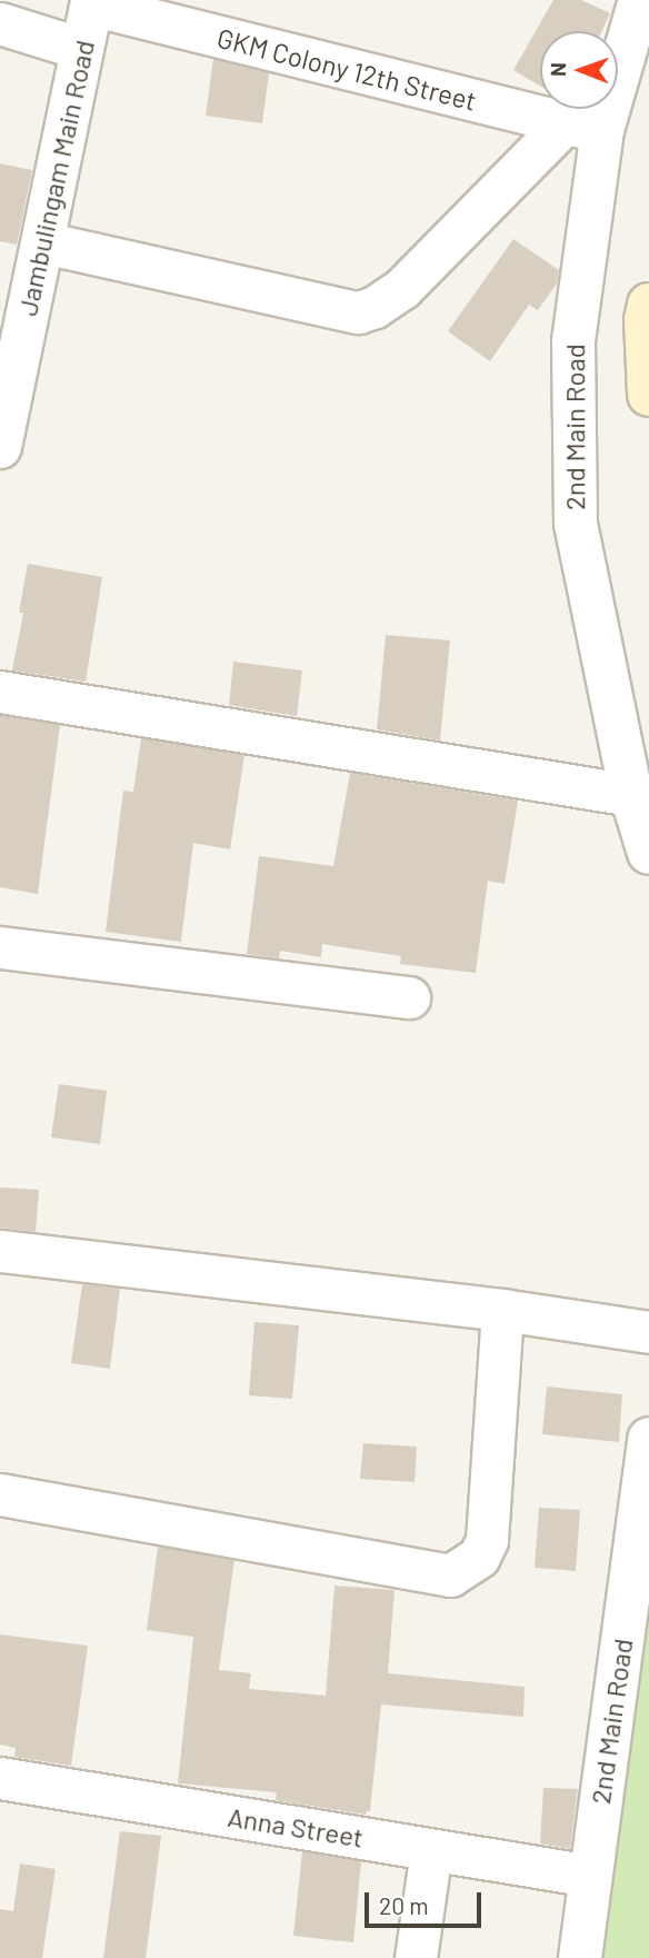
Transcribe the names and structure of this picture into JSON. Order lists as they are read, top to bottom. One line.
{"streets":{"street":["GKM Colony 12th Street","Jambulingam Main Road","2nd Main Road","Anna Street"]},"crossings":[["GKM Colony 12th Street","Jambulingam Main Road"],["GKM Colony 12th Street","2nd Main Road"],["2nd Main Road","Anna Street"]],"scale_bar":"20 m","north":"left"}
